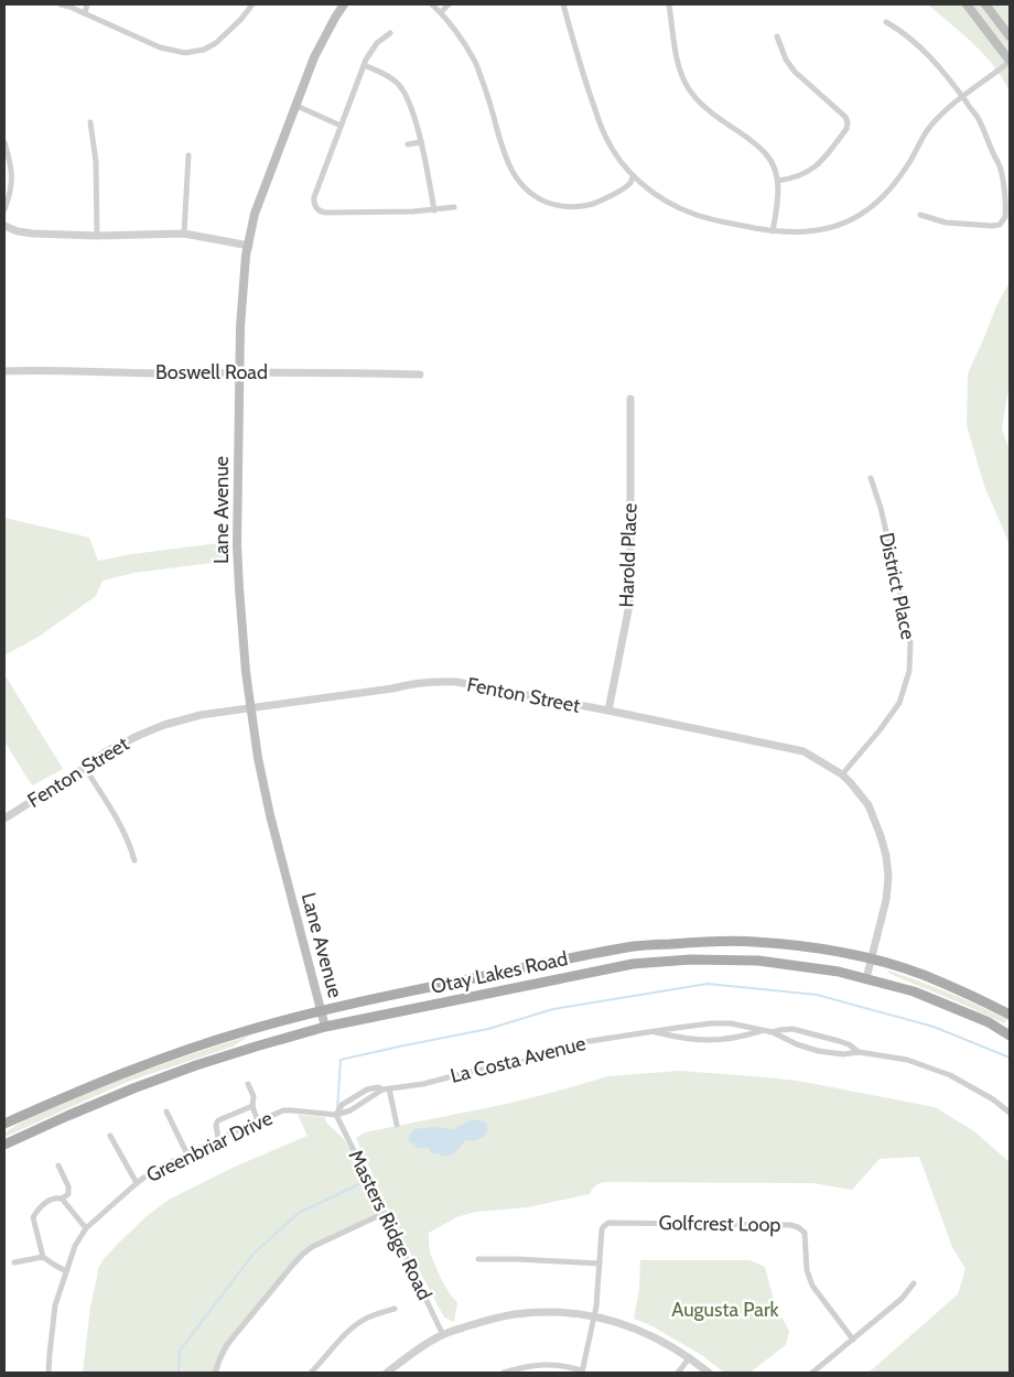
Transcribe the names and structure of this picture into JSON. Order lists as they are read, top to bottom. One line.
{"streets":{"main road":["Lane Avenue","Otay Lakes Road"],"street":["Boswell Road","Harold Place","District Place","Fenton Street","La Costa Avenue","Greenbriar Drive","Golfcrest Loop","Masters Ridge Road"]},"crossings":[["Boswell Road","Lane Avenue"],["Lane Avenue","Fenton Street"],["Lane Avenue","Otay Lakes Road"],["Harold Place","Fenton Street"],["District Place","Fenton Street"],["Fenton Street","Otay Lakes Road"],["La Costa Avenue","Greenbriar Drive"],["La Costa Avenue","Masters Ridge Road"],["Greenbriar Drive","Masters Ridge Road"]],"parks":["Augusta Park"]}
